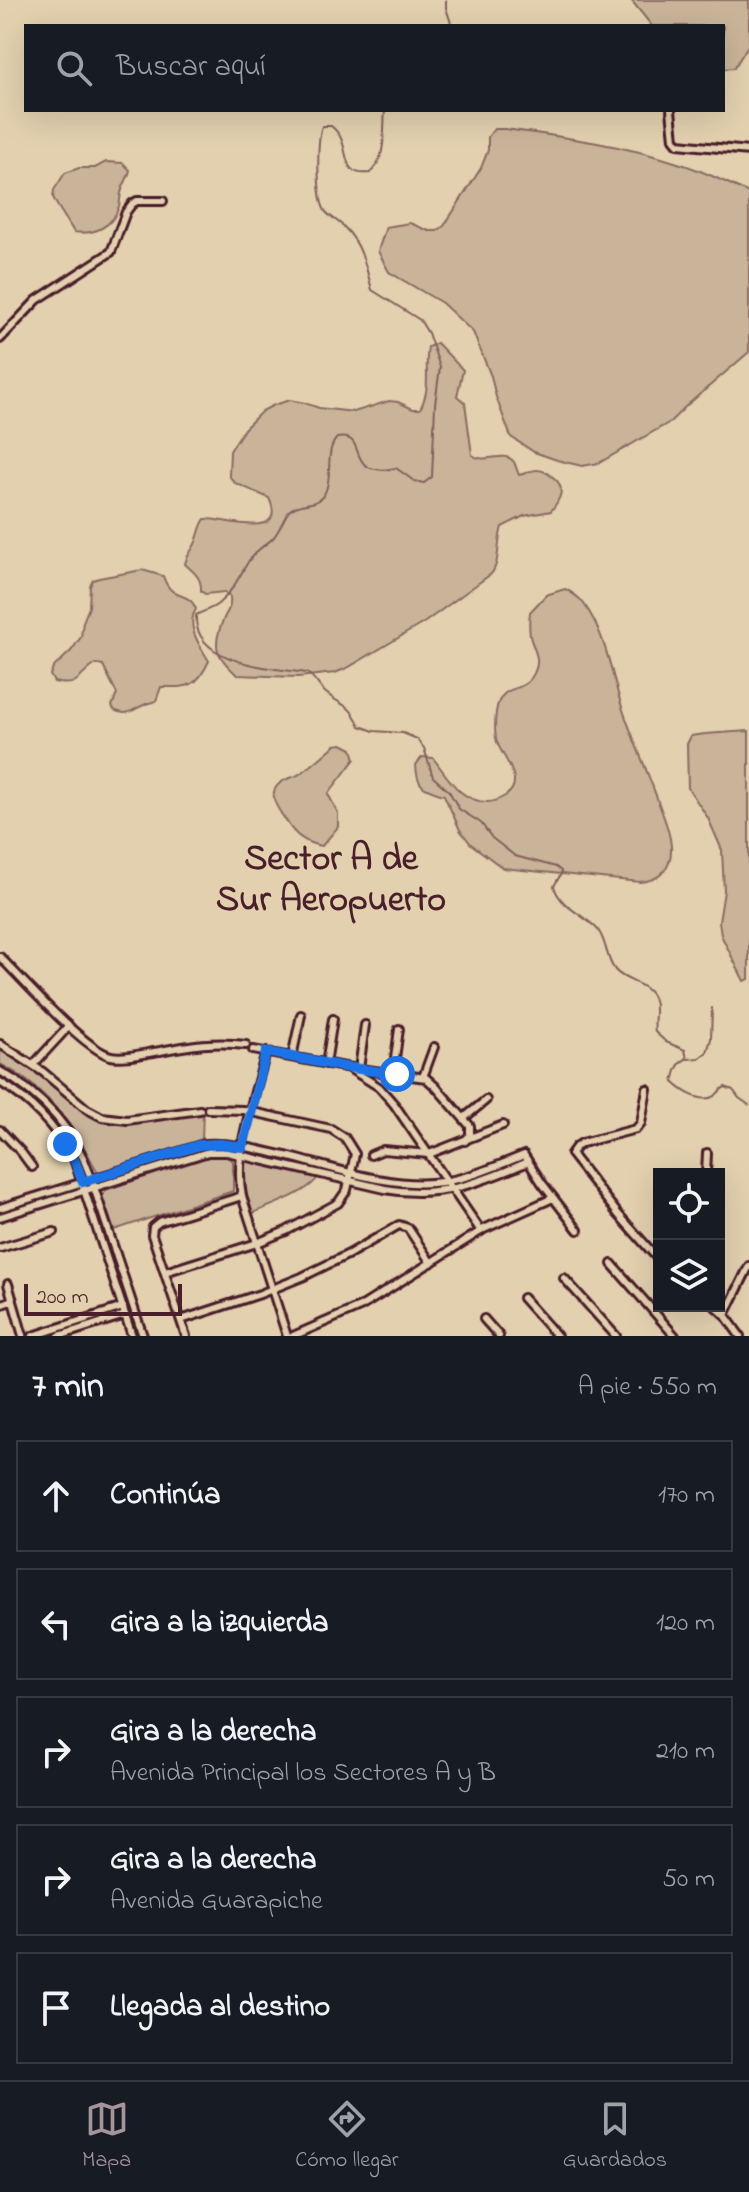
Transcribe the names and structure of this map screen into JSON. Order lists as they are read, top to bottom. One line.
{"districts":["Sector A de Sur Aeropuerto"],"scale_bar":"200 m","page":{"search":"Buscar aquí","scale":"200 m","heading":["7 min","A pie · 550 m"],"list":[["Continúa","170 m"],["Gira a la izquierda","120 m"],["Gira a la derecha","Avenida Principal los Sectores A y B","210 m"],["Gira a la derecha","Avenida Guarapiche","50 m"],"Llegada al destino"],"nav":["Mapa","Cómo llegar","Guardados"]}}
